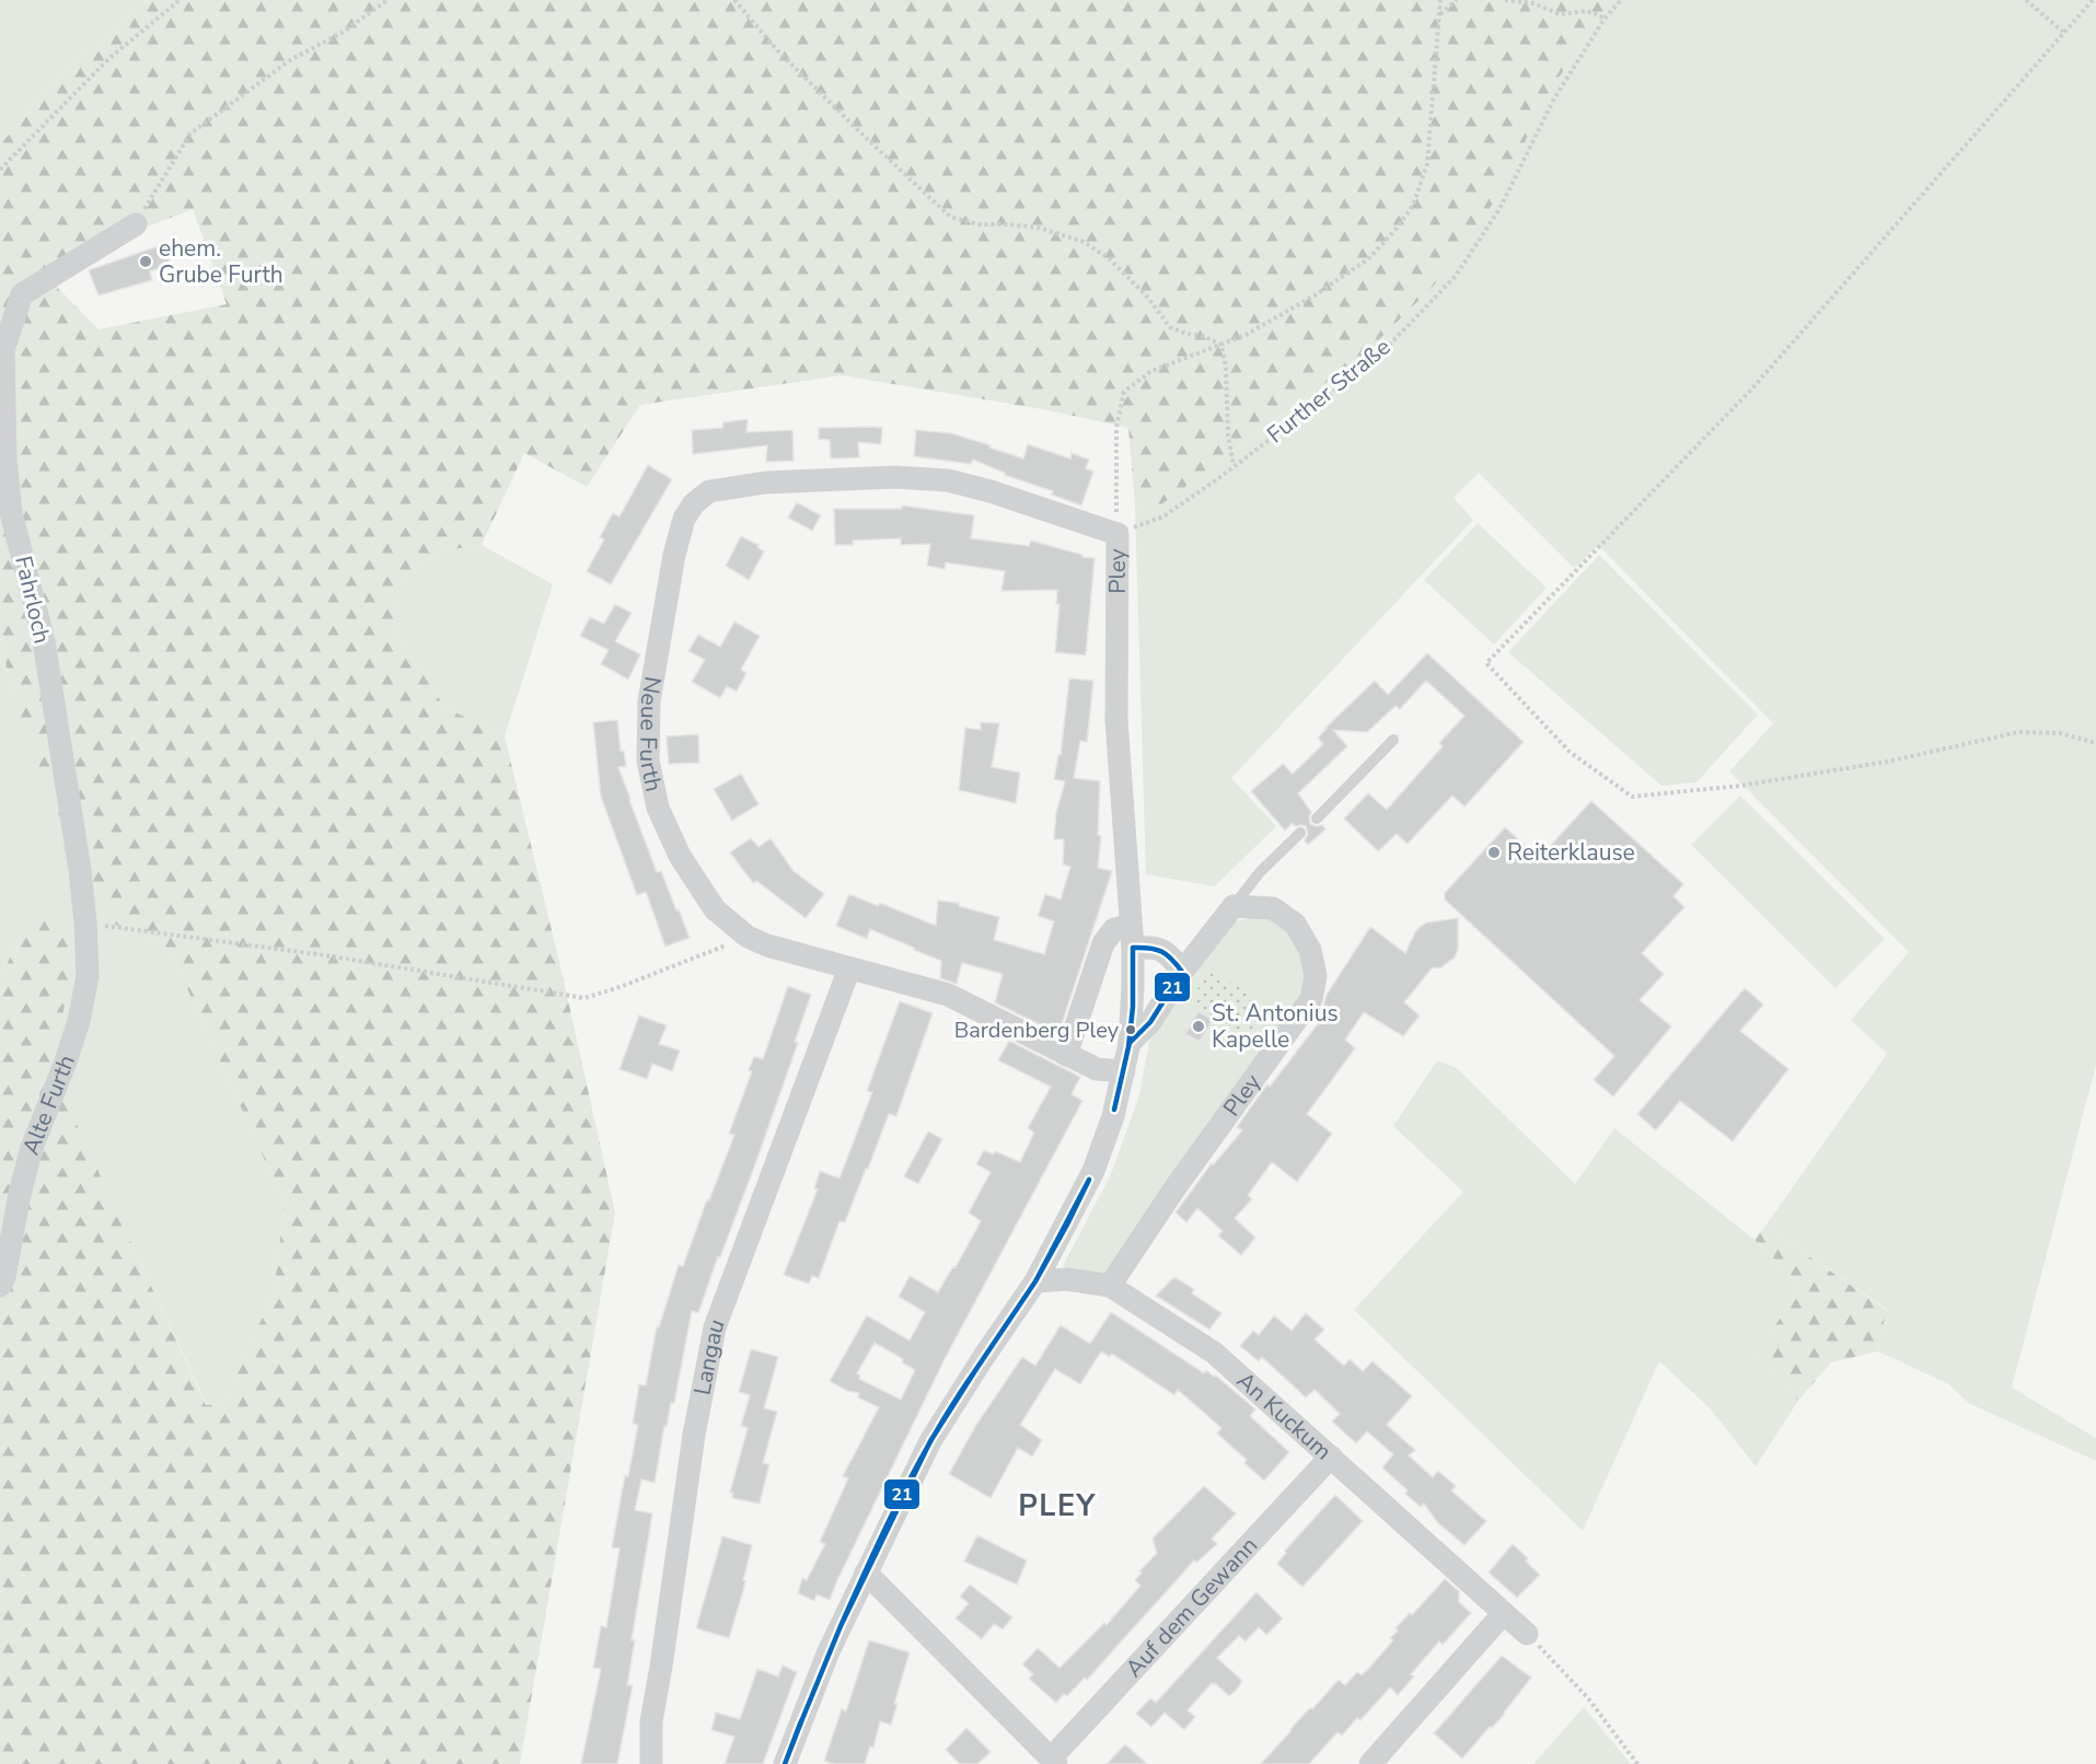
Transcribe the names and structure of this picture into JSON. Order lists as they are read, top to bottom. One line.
{"streets":{"street":["Pley","Fahrloch","Neue Furth","Alte Furth","Langau","An Kuckum","Auf dem Gewann"],"path":["Further Straße"]},"crossings":[["Further Straße","Pley"],["Further Straße","Neue Furth"],["Pley","Neue Furth"],["Pley","An Kuckum"],["Pley","Auf dem Gewann"],["Fahrloch","Alte Furth"],["Neue Furth","Langau"],["An Kuckum","Auf dem Gewann"]],"districts":["PLEY"],"places":["ehem. Grube Furth","Reiterklause","St. Antonius Kapelle","Bardenberg Pley"],"lines":["transit line 21"]}
